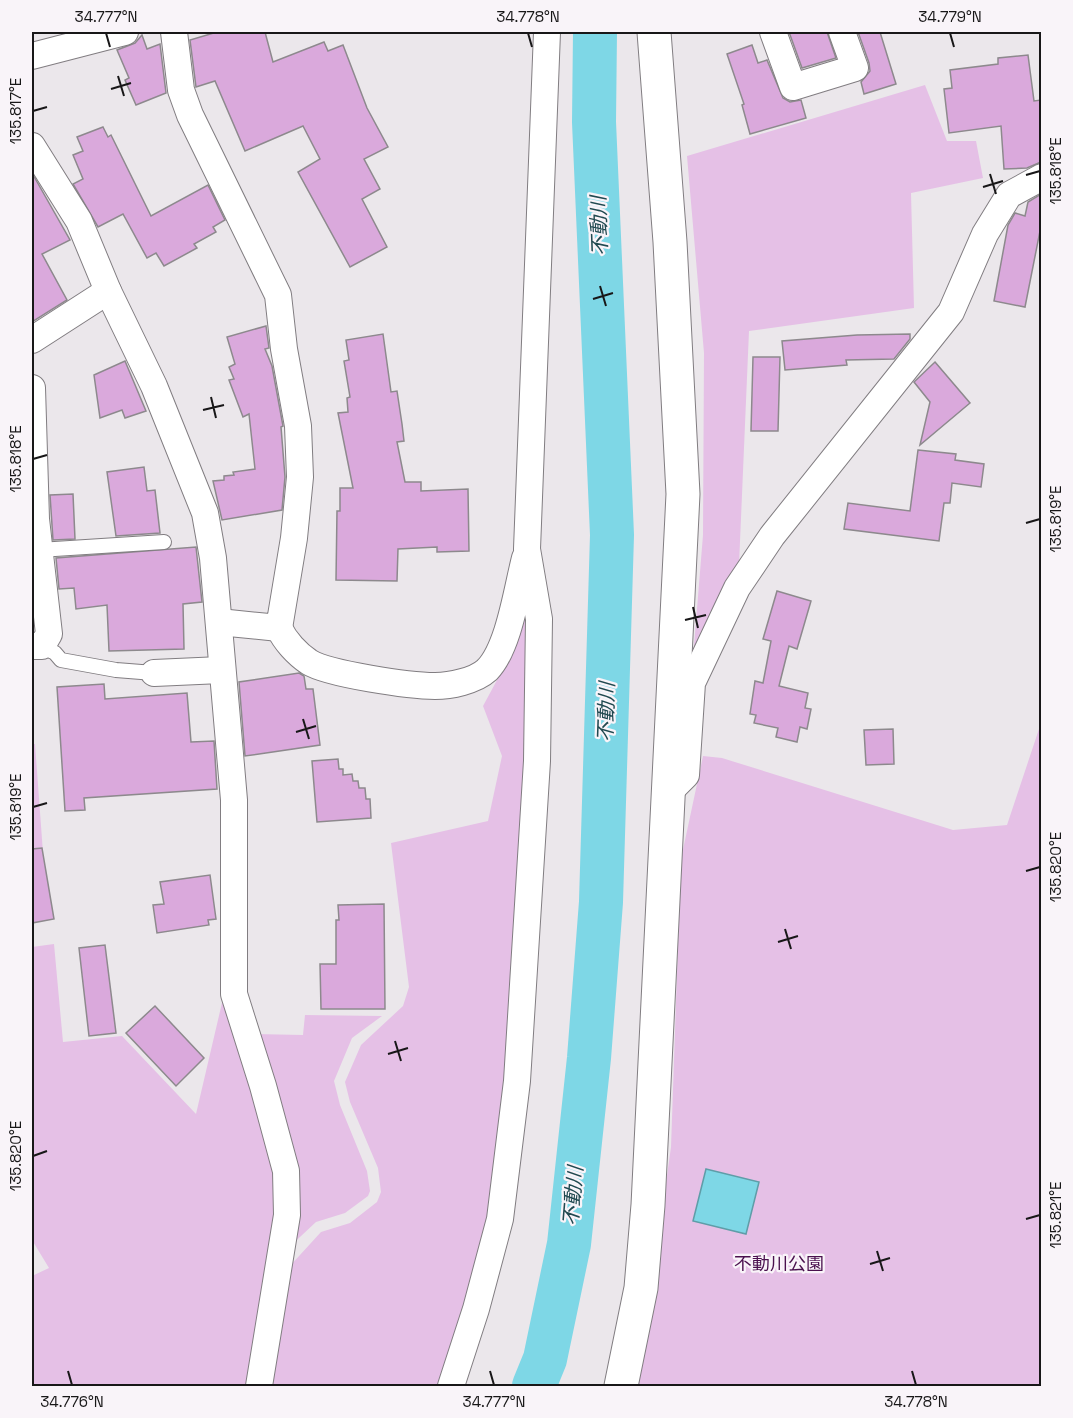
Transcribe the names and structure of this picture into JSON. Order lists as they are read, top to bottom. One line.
{"water":["不動川"],"parks":["不動川公園"],"coordinates":["34.777°N","34.778°N","34.779°N","135.817°E","135.818°E","135.819°E","135.820°E","135.821°E","34.776°N"]}
